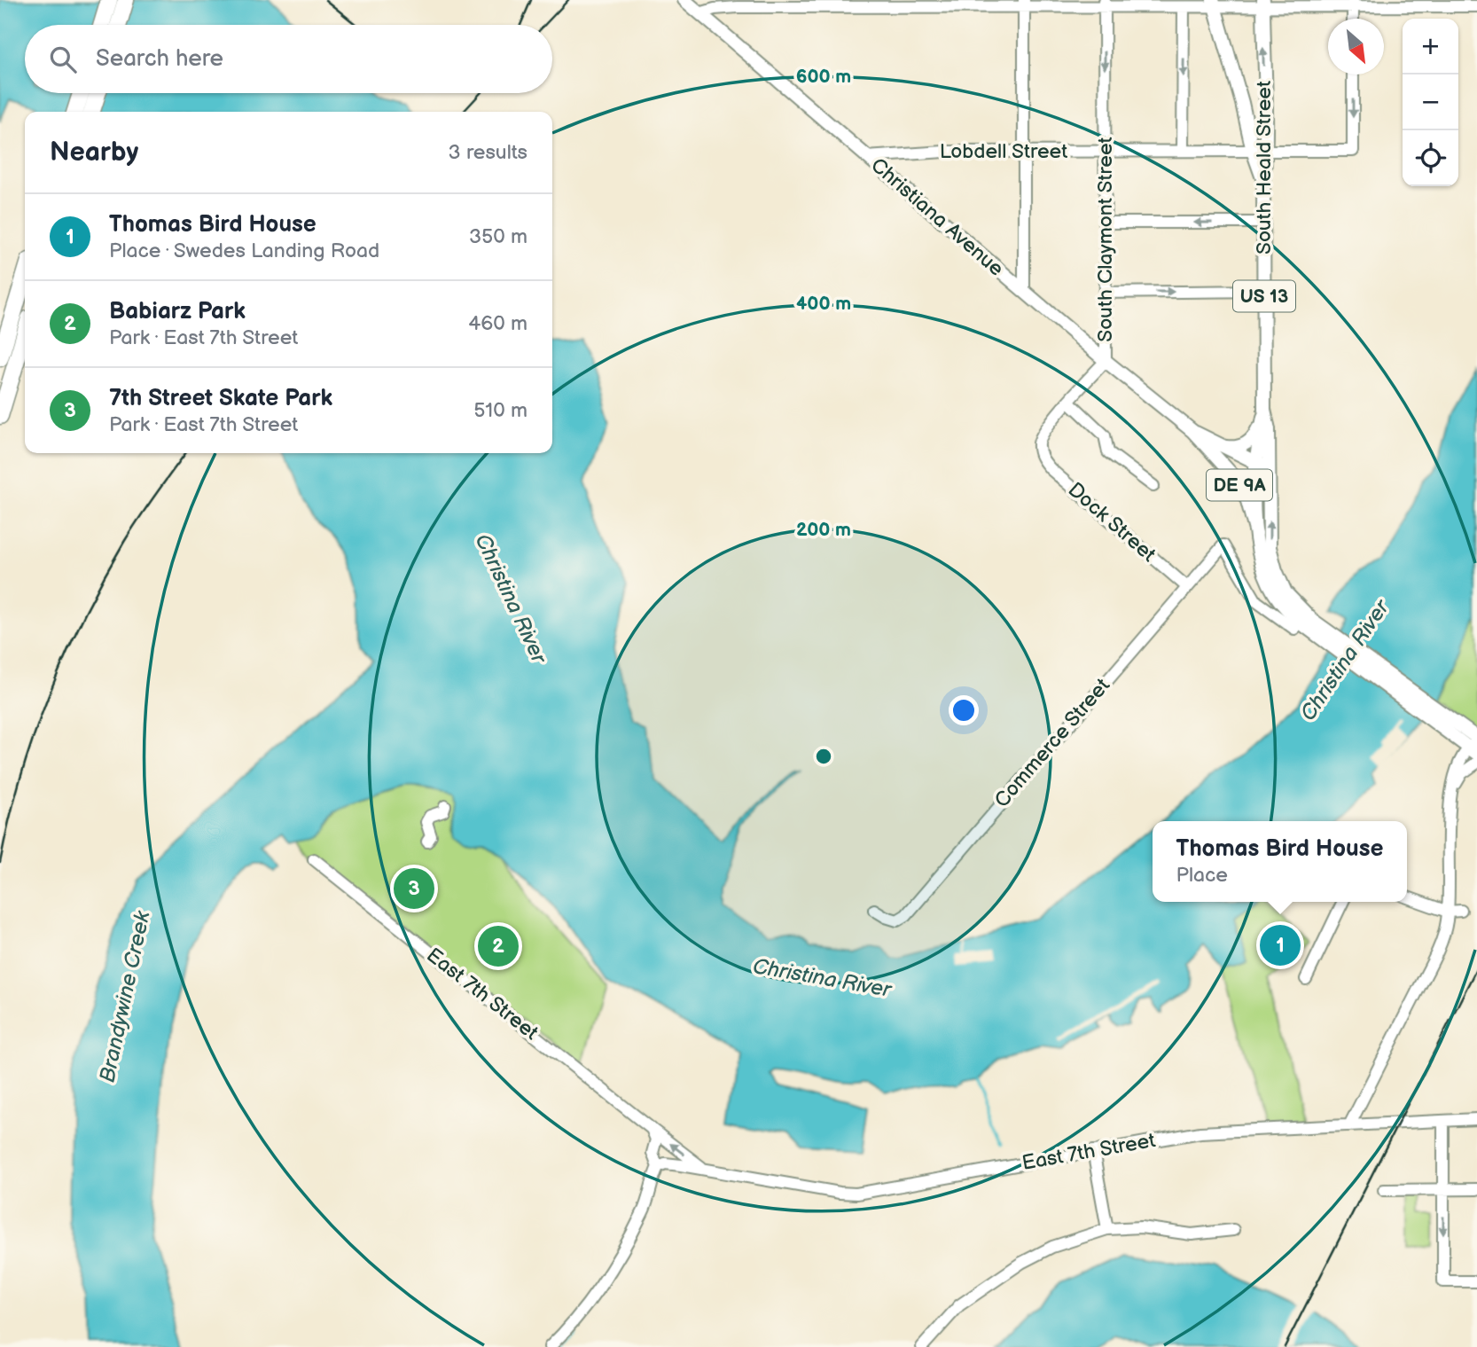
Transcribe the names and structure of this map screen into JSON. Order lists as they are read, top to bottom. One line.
{"streets":{"main road":["South Heald Street","Christiana Avenue","US 13","DE 9A"],"street":["Lobdell Street","South Claymont Street","Dock Street","Commerce Street","East 7th Street"]},"crossings":[["Lobdell Street","Christiana Avenue"],["Lobdell Street","South Claymont Street"],["Lobdell Street","US 13"],["South Heald Street","Christiana Avenue"],["South Heald Street","US 13"],["South Heald Street","DE 9A"],["Christiana Avenue","South Claymont Street"],["Christiana Avenue","DE 9A"],["South Claymont Street","Dock Street"],["Dock Street","Commerce Street"]],"water":["Christina River","Brandywine Creek"],"north":"bottom right","page":{"map_buttons":["+","−"],"search":"Search here","heading":["Nearby","3 results"],"list":[{"mark":"1","name":"Thomas Bird House","note":"Place · Swedes Landing Road","value":"350 m"},{"mark":"2","name":"Babiarz Park","note":"Park · East 7th Street","value":"460 m"},{"mark":"3","name":"7th Street Skate Park","note":"Park · East 7th Street","value":"510 m"}],"popup":["Thomas Bird House","Place"],"pins":["3","1","2"]},"rings":["600 m","400 m","200 m"]}
